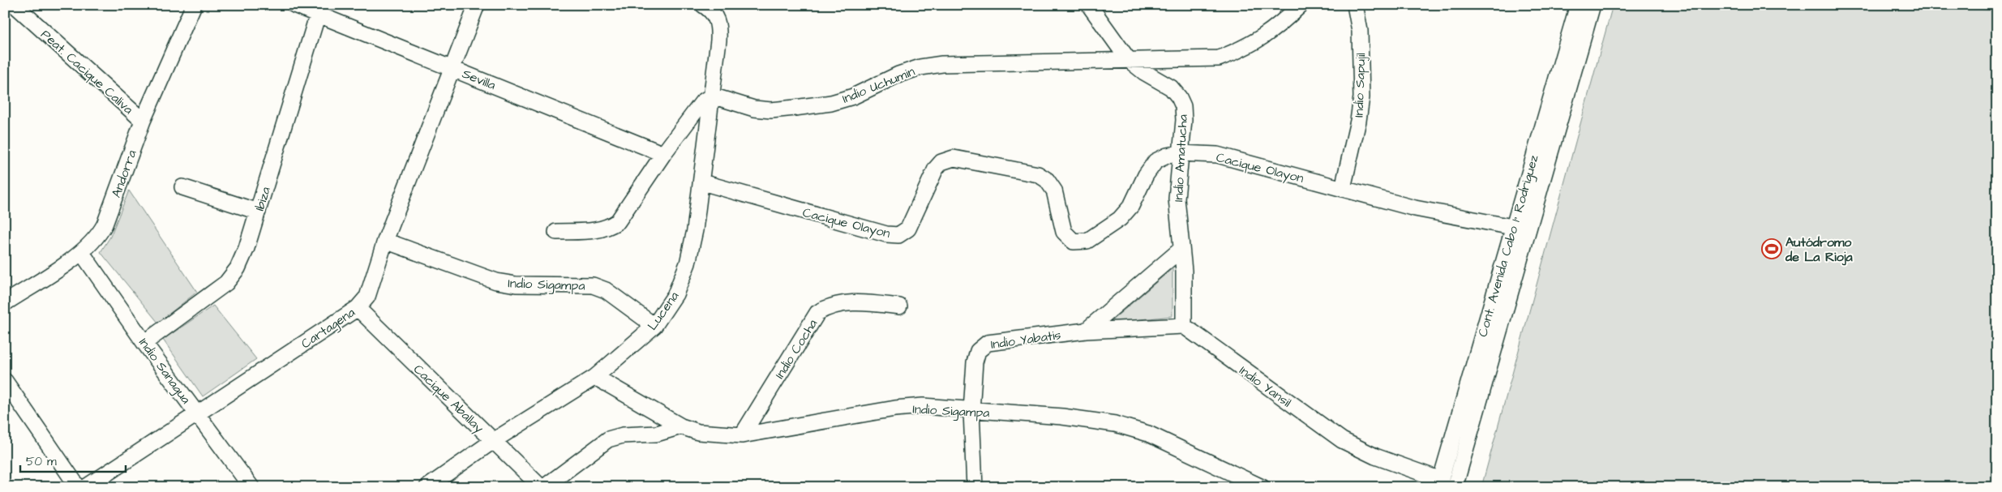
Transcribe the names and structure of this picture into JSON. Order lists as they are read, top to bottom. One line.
{"streets":{"street":["Peat. Cacique Caliva","Sevilla","Indio Uchumin","Indio Sapujil","Indio Amatucha","Cacique Olayon","Andorra","Ibiza","Cont. Avenida Cabo 1° Rodriguez","Indio Sigampa","Lucena","Cartagena","Indio Yabatis","Indio Cocha","Indio Sanagua","Indio Yansil","Cacique Aballay"]},"crossings":[["Peat. Cacique Caliva","Andorra"],["Sevilla","Ibiza"],["Sevilla","Cartagena"],["Indio Uchumin","Indio Amatucha"],["Indio Uchumin","Lucena"],["Indio Sapujil","Cacique Olayon"],["Indio Amatucha","Cacique Olayon"],["Indio Amatucha","Indio Yansil"],["Cacique Olayon","Cont. Avenida Cabo 1° Rodriguez"],["Cacique Olayon","Lucena"],["Andorra","Indio Sanagua"],["Ibiza","Indio Sanagua"],["Cont. Avenida Cabo 1° Rodriguez","Indio Yansil"],["Indio Sigampa","Lucena"],["Indio Sigampa","Cartagena"],["Indio Sigampa","Indio Yabatis"],["Indio Sigampa","Indio Cocha"],["Lucena","Cacique Aballay"],["Cartagena","Indio Sanagua"],["Cartagena","Cacique Aballay"]],"places":{"sports":["Autódromo de La Rioja"]},"scale_bar":"50 m"}
